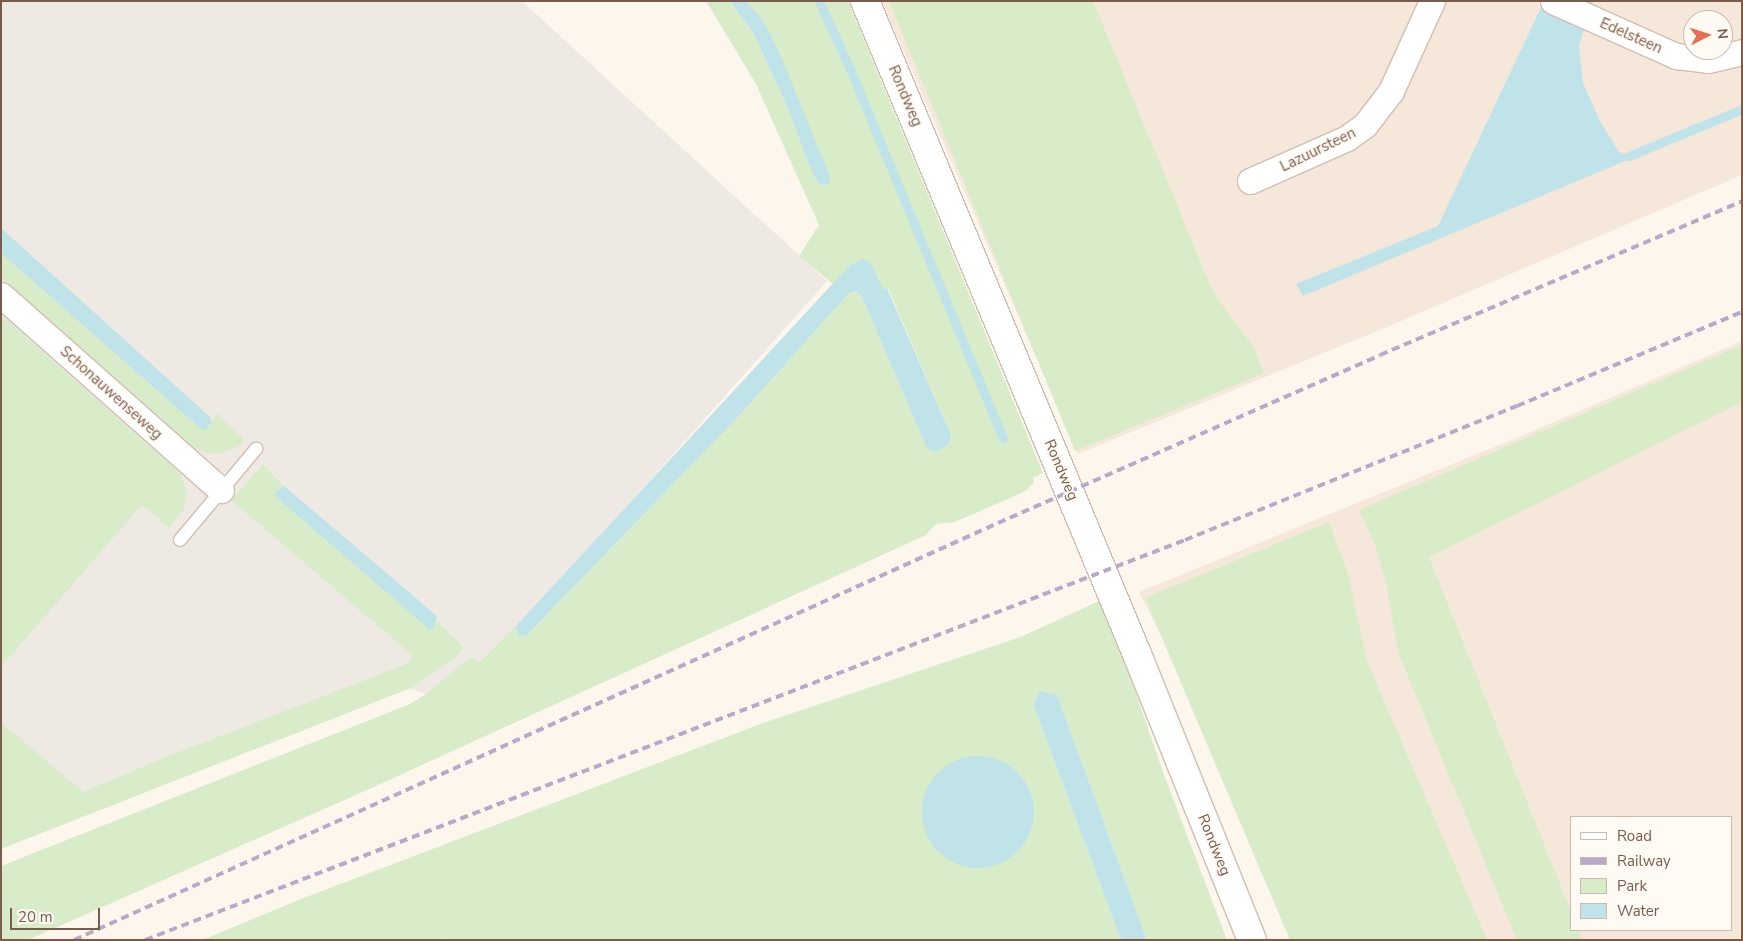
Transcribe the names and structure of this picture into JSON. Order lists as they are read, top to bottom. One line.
{"streets":{"main road":["Rondweg"],"street":["Edelsteen","Lazuursteen","Schonauwenseweg"]},"legend":["Road","Railway","Park","Water"],"scale_bar":"20 m","north":"right"}
